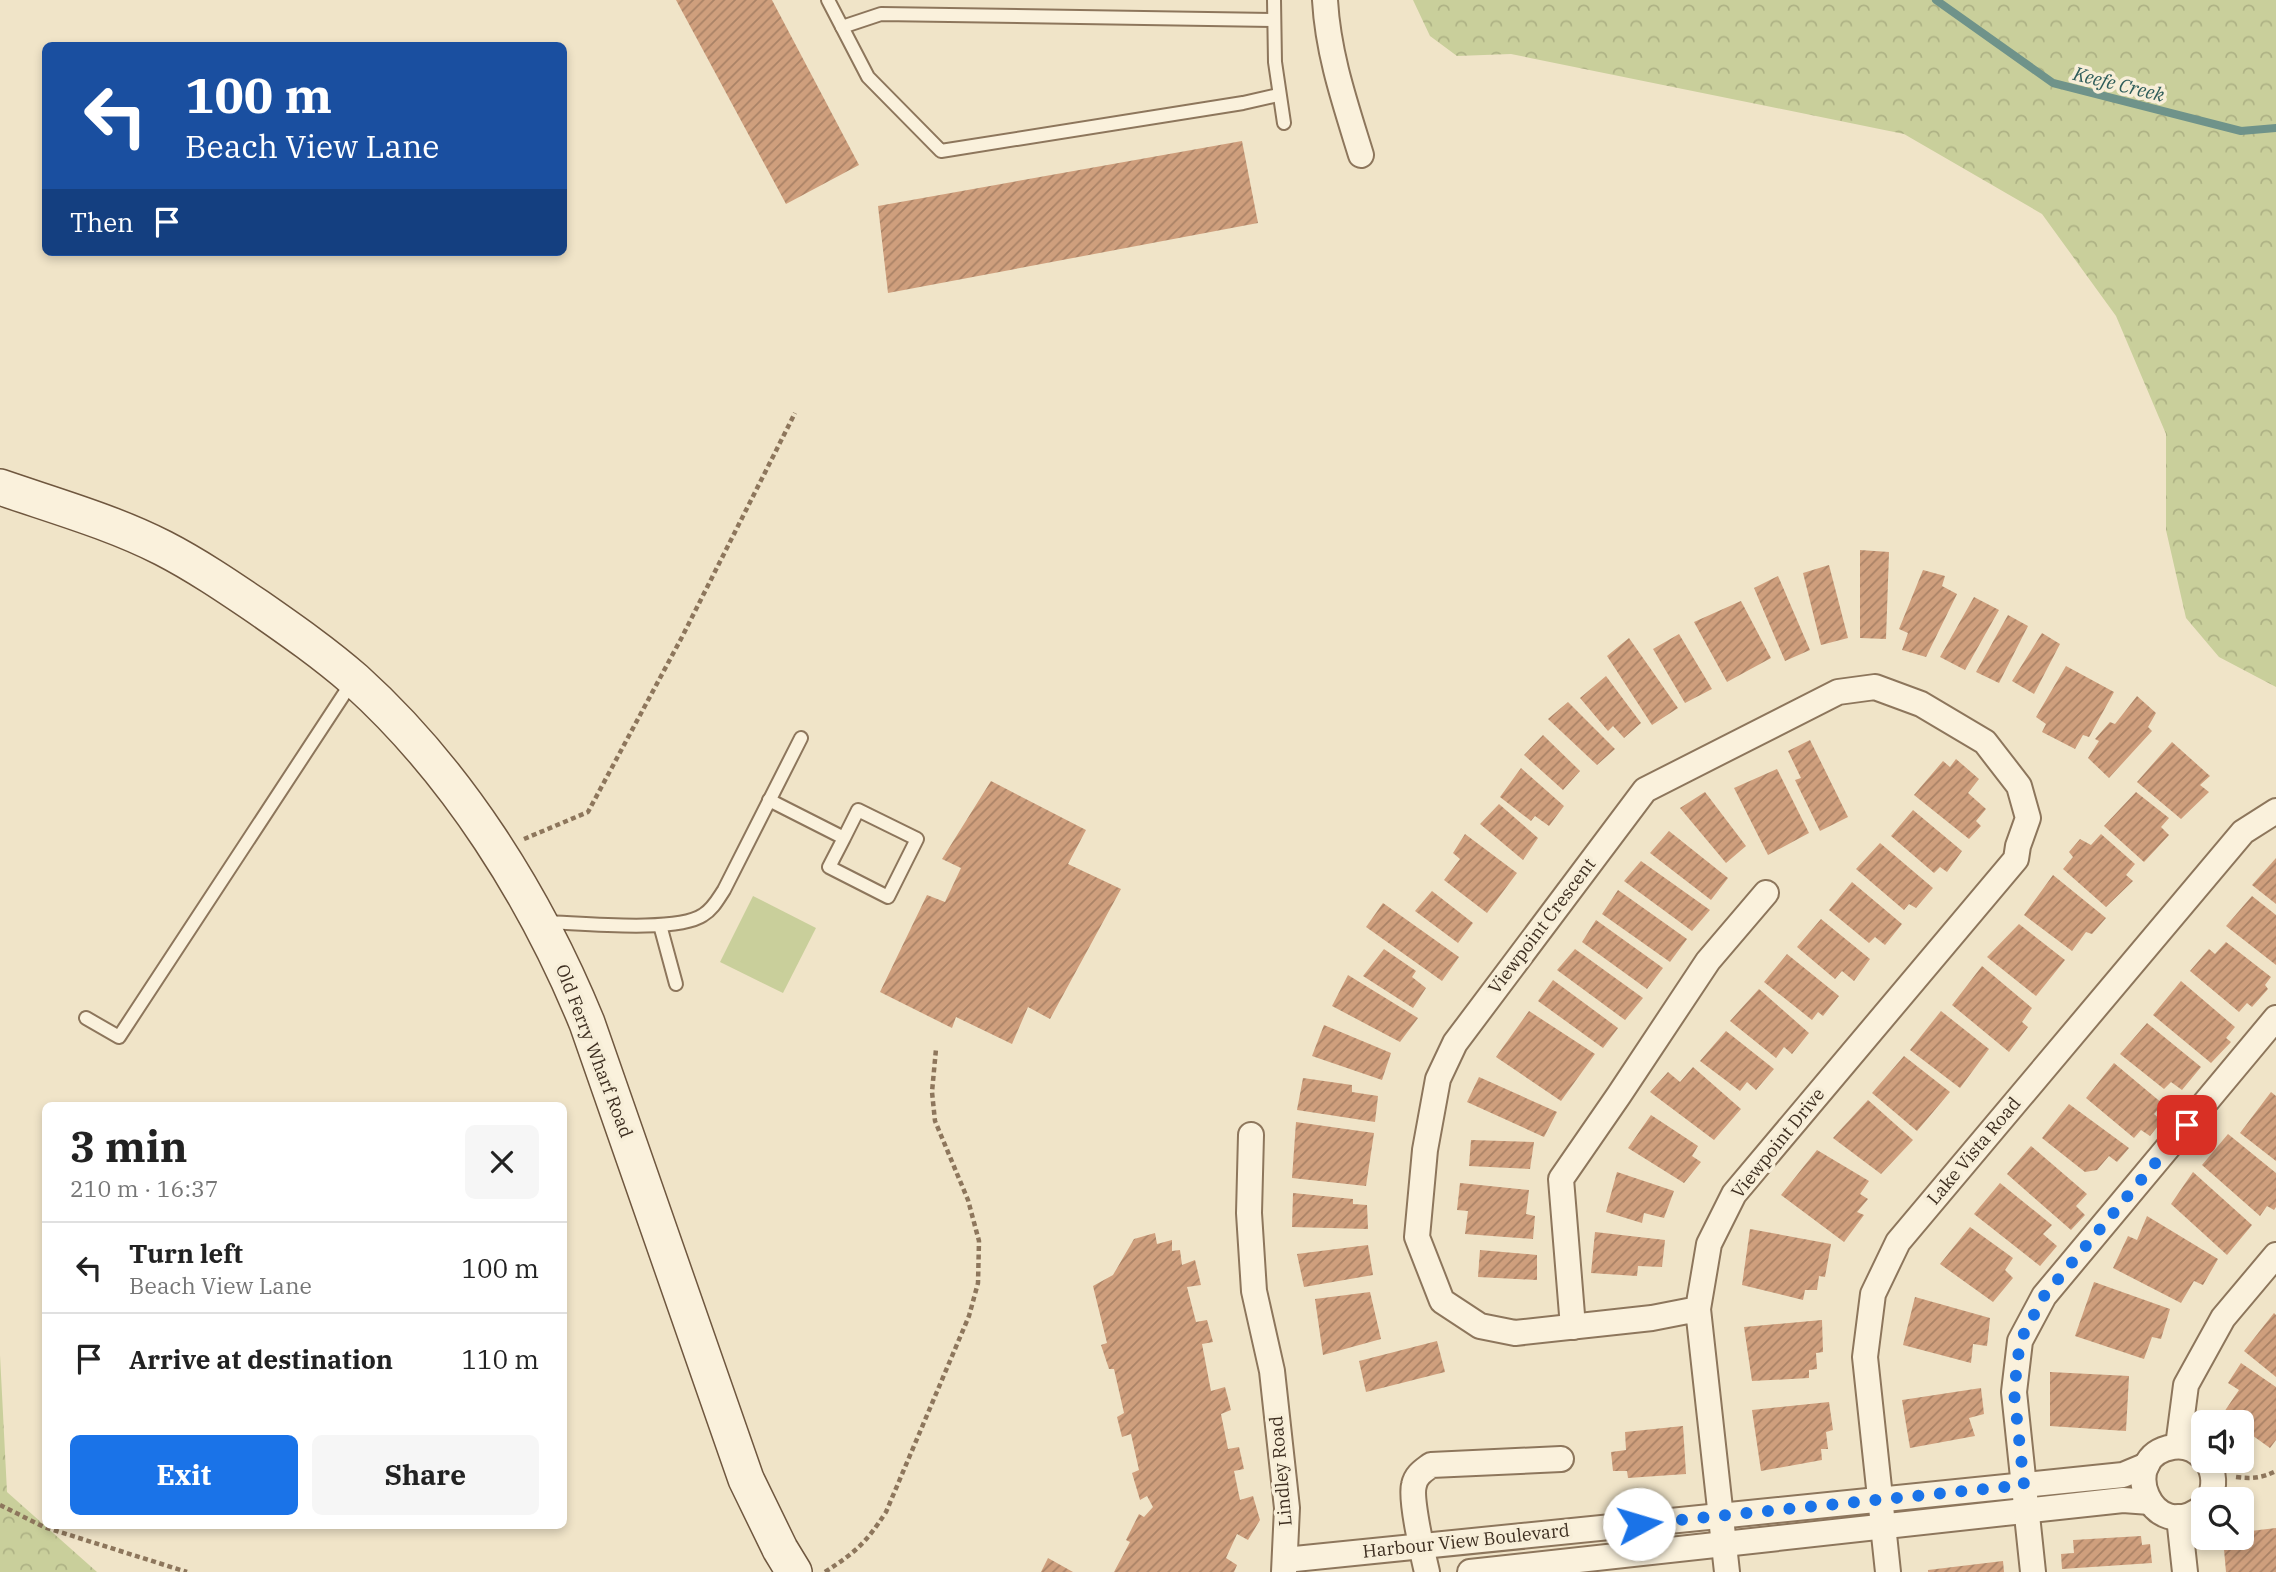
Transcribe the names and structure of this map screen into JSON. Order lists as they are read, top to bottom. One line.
{"streets":{"street":["Viewpoint Crescent","Old Ferry Wharf Road","Viewpoint Drive","Lake Vista Road","Lindley Road","Harbour View Boulevard"]},"crossings":[["Viewpoint Crescent","Viewpoint Drive"],["Viewpoint Drive","Harbour View Boulevard"],["Lake Vista Road","Harbour View Boulevard"],["Lindley Road","Harbour View Boulevard"]],"water":["Keefe Creek"],"page":{"turn":["100 m","Beach View Lane"],"then":"Then","heading":["3 min","210 m · 16:37"],"list":[{"name":"Turn left","note":"Beach View Lane","value":"100 m"},{"name":"Arrive at destination","value":"110 m"}],"buttons":["Exit","Share"]}}
